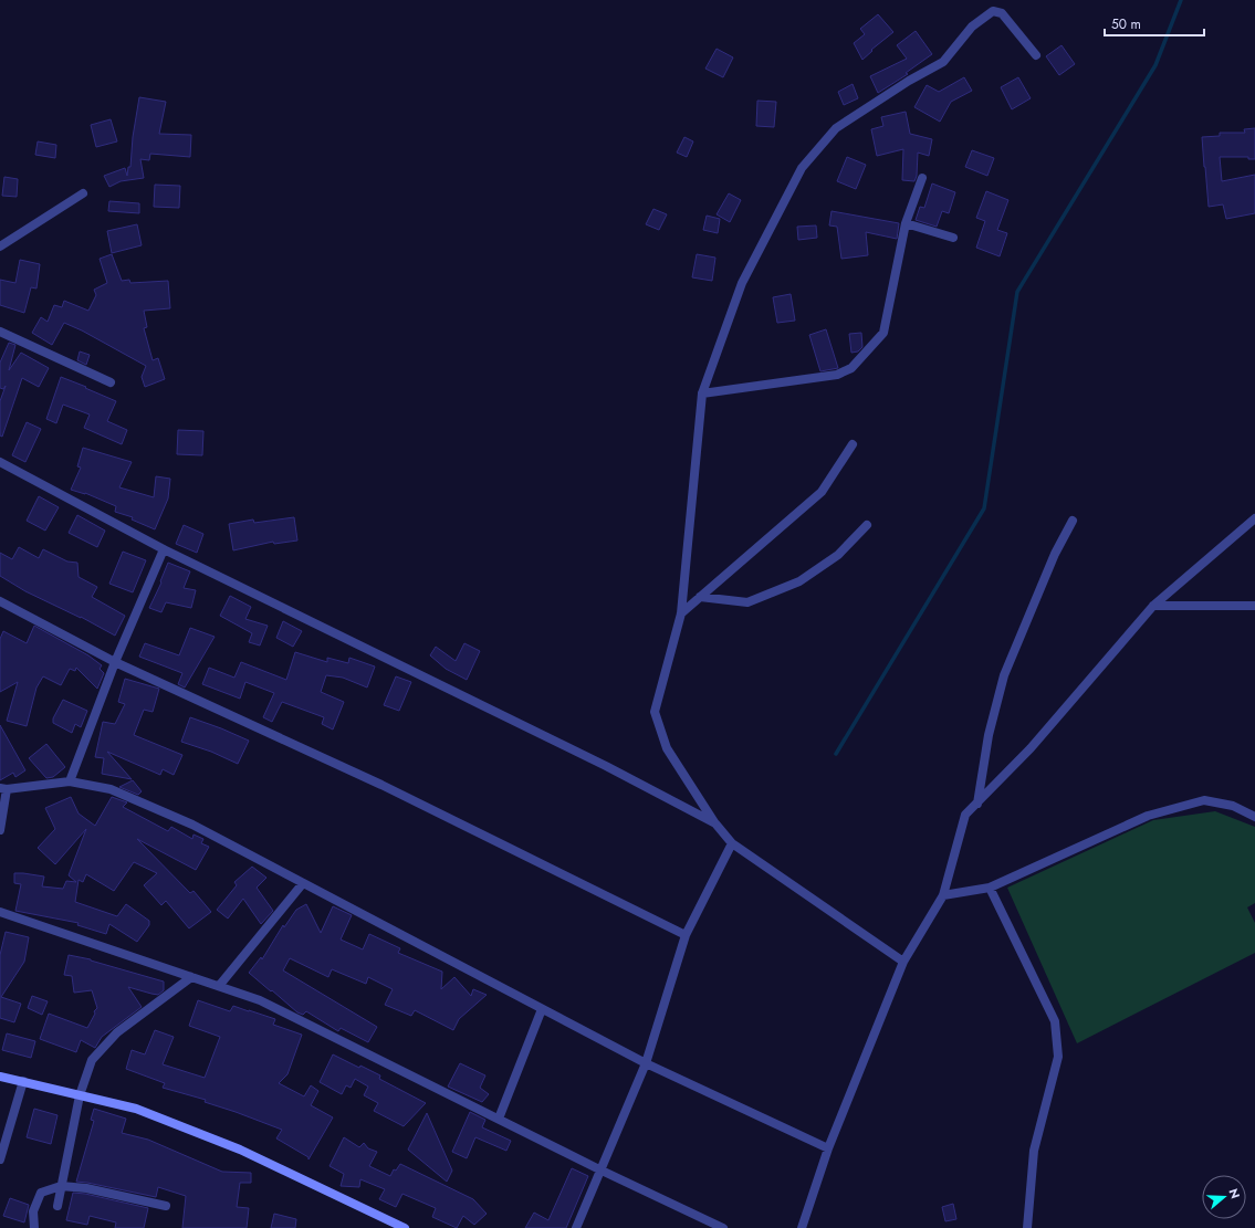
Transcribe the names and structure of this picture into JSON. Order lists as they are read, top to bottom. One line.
{"scale_bar":"50 m","north":"right"}
